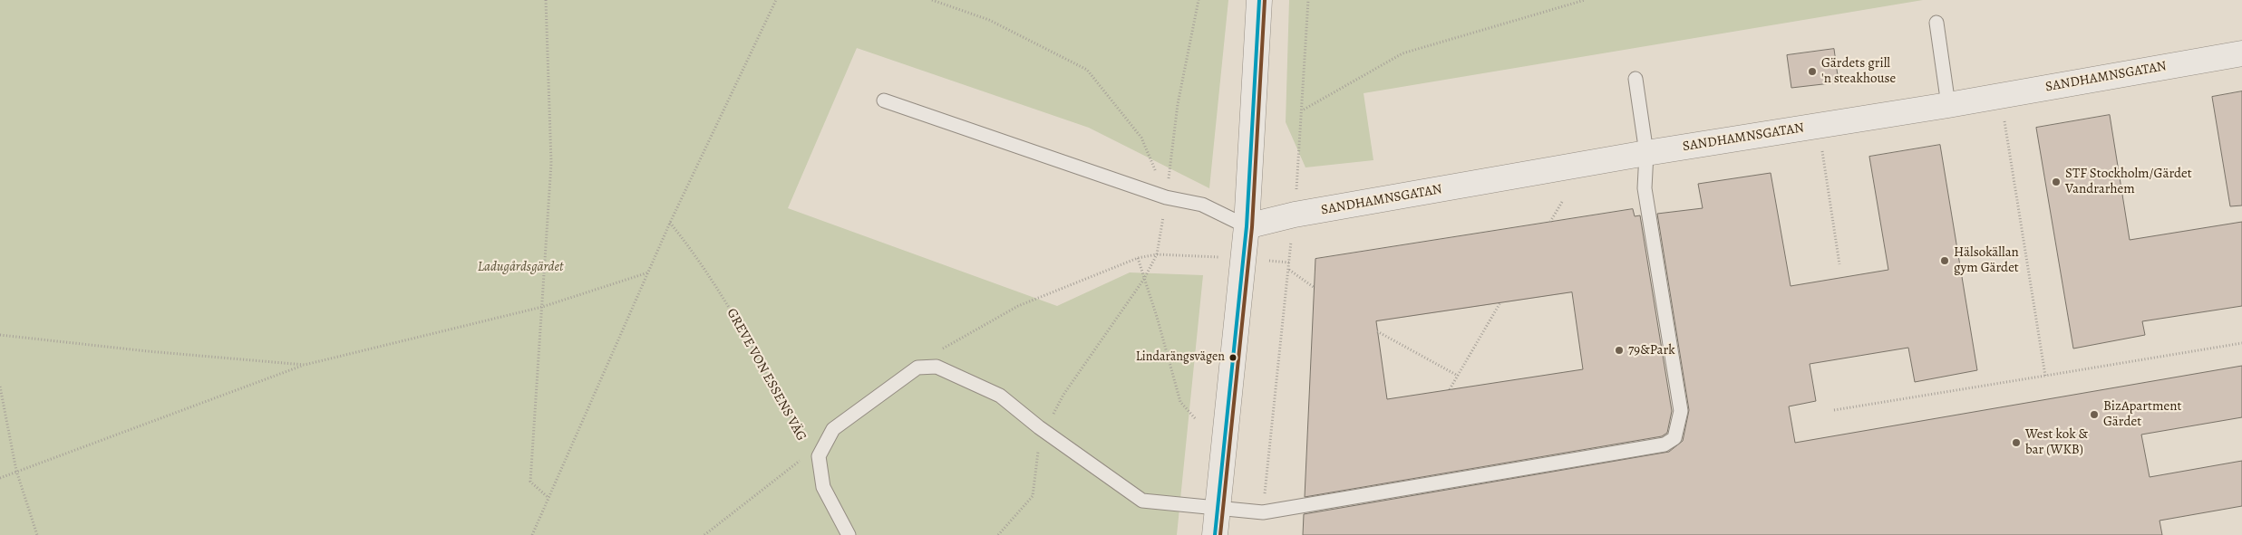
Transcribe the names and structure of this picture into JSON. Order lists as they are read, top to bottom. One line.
{"streets":{"street":["SANDHAMNSGATAN"],"path":["GREVE VON ESSENS VÄG"]},"parks":["Ladugårdsgärdet"],"places":["Gärdets grill 'n steakhouse","STF Stockholm/Gärdet Vandrarhem","Hälsokällan gym Gärdet","79&Park","Lindarängsvägen","BizApartment Gärdet","West kok & bar (WKB)"]}
